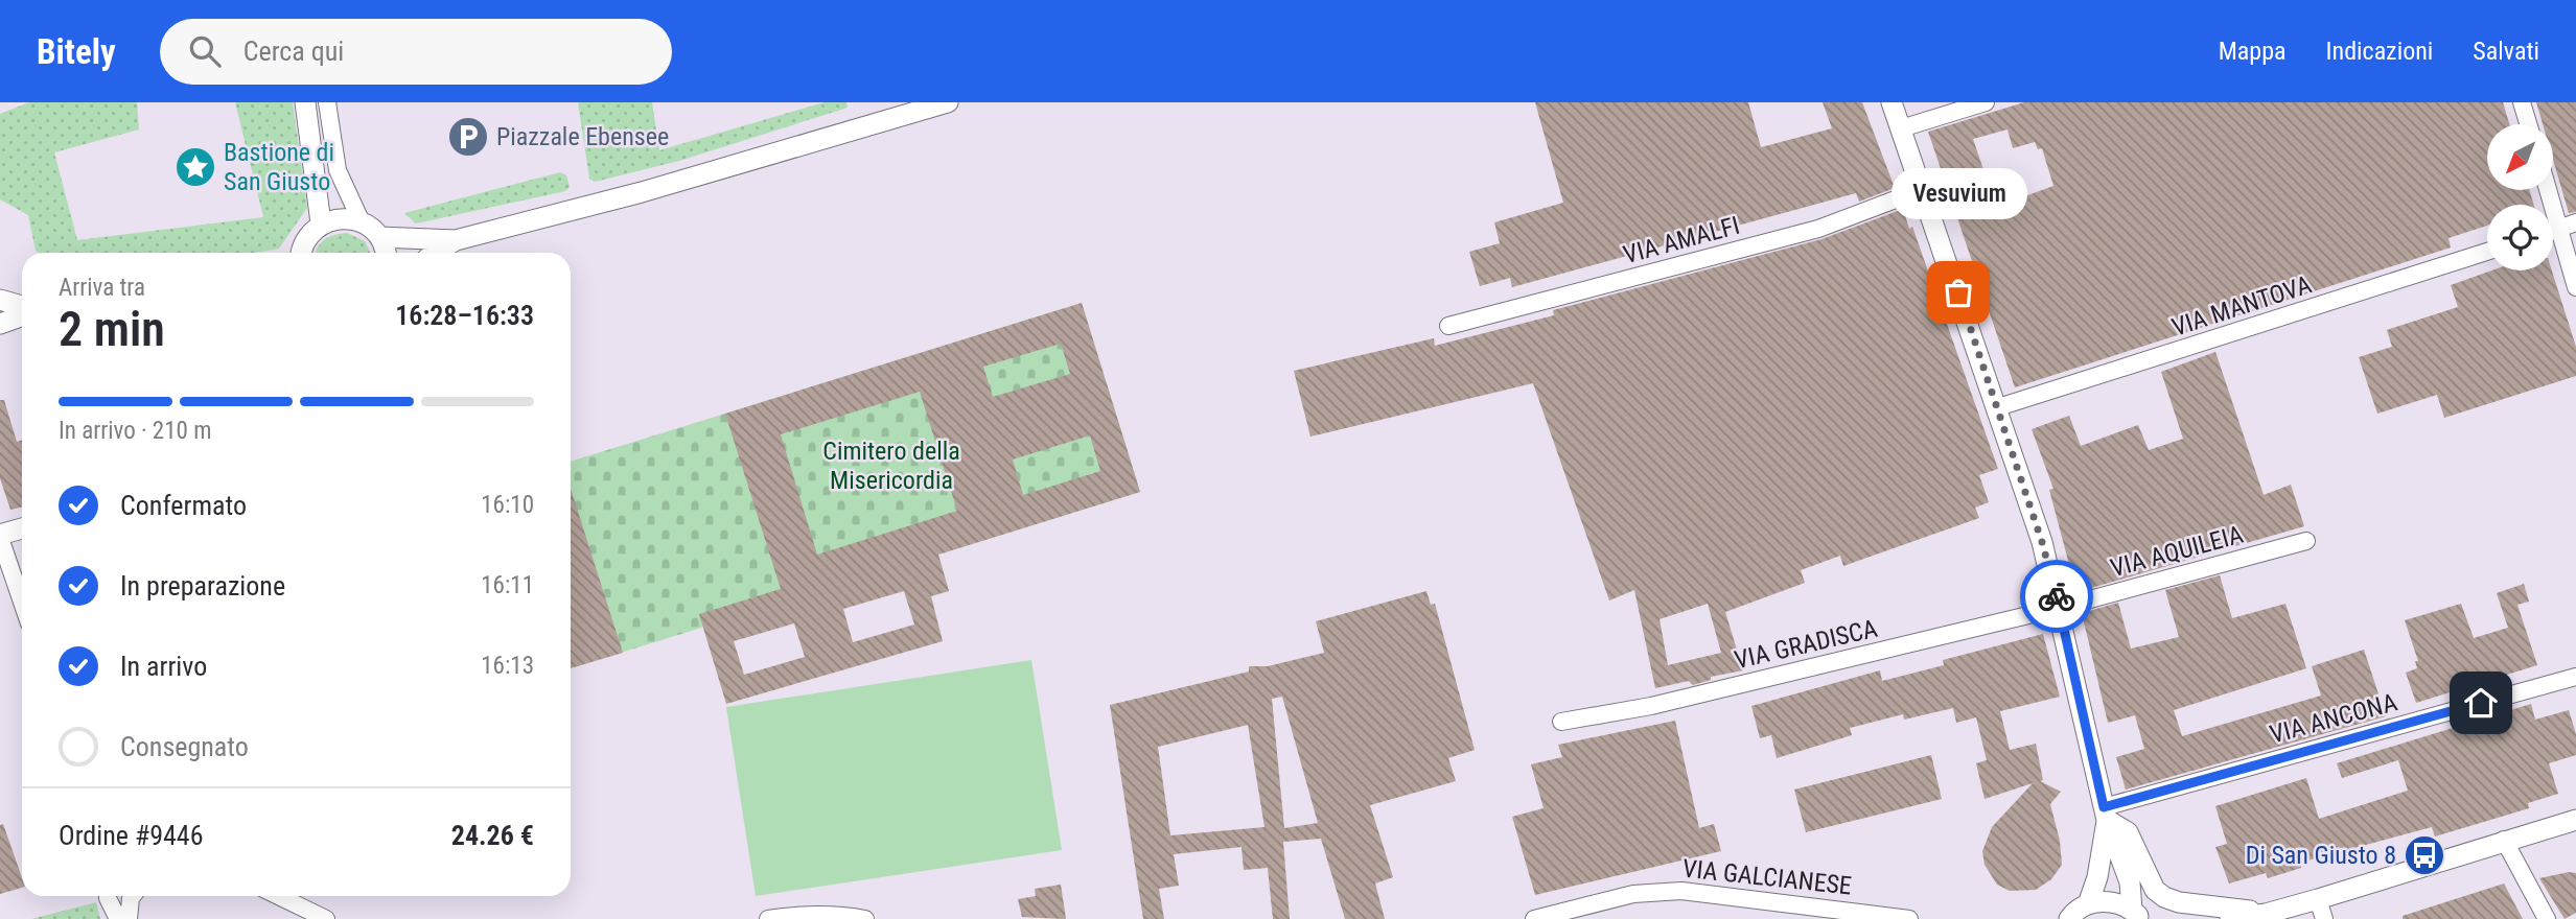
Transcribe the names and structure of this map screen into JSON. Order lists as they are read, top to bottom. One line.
{"streets":{"street":["VIA AMALFI","VIA MANTOVA","VIA AQUILEIA","VIA GRADISCA","VIA ANCONA","VIA GALCIANESE"]},"crossings":[["VIA AQUILEIA","VIA GRADISCA"]],"parks":["Cimitero della Misericordia"],"places":{"parking":["Piazzale Ebensee"],"place":["Bastione di San Giusto"],"other":["Vesuvium"],"bus stop":["Di San Giusto 8"]},"north":"bottom left","page":{"header":"Bitely","search":"Cerca qui","nav":["Mappa","Indicazioni","Salvati"],"bubble":"Vesuvium","heading":["2 min","Arriva tra","16:28–16:33"],"panel":["Ordine #9446","24.26 €"],"bar":"In arrivo · 210 m","list":[["Confermato","16:10"],["In preparazione","16:11"],["In arrivo","16:13"],"Consegnato"]}}
